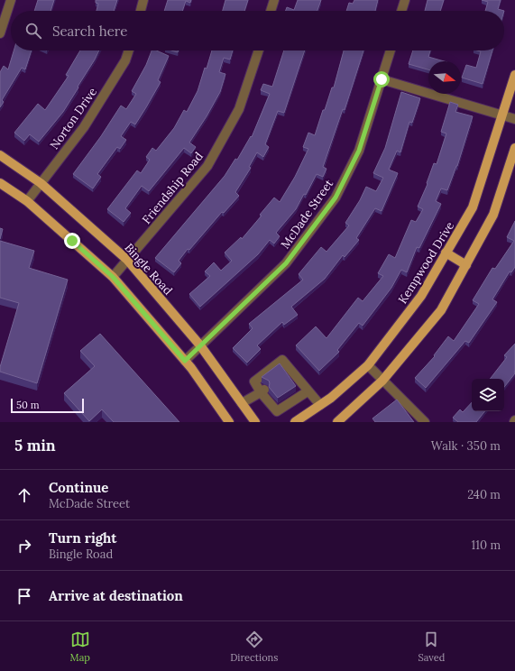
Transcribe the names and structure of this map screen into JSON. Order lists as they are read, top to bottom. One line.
{"streets":{"main road":["Kempwood Drive","Bingle Road"],"street":["Norton Drive","Friendship Road","McDade Street"]},"crossings":[["Norton Drive","Bingle Road"],["Friendship Road","Bingle Road"],["McDade Street","Bingle Road"]],"scale_bar":"50 m","north":"right","page":{"search":"Search here","scale":"50 m","heading":["5 min","Walk · 350 m"],"list":[["Continue","McDade Street","240 m"],["Turn right","Bingle Road","110 m"],"Arrive at destination"],"nav":["Map","Directions","Saved"]}}
